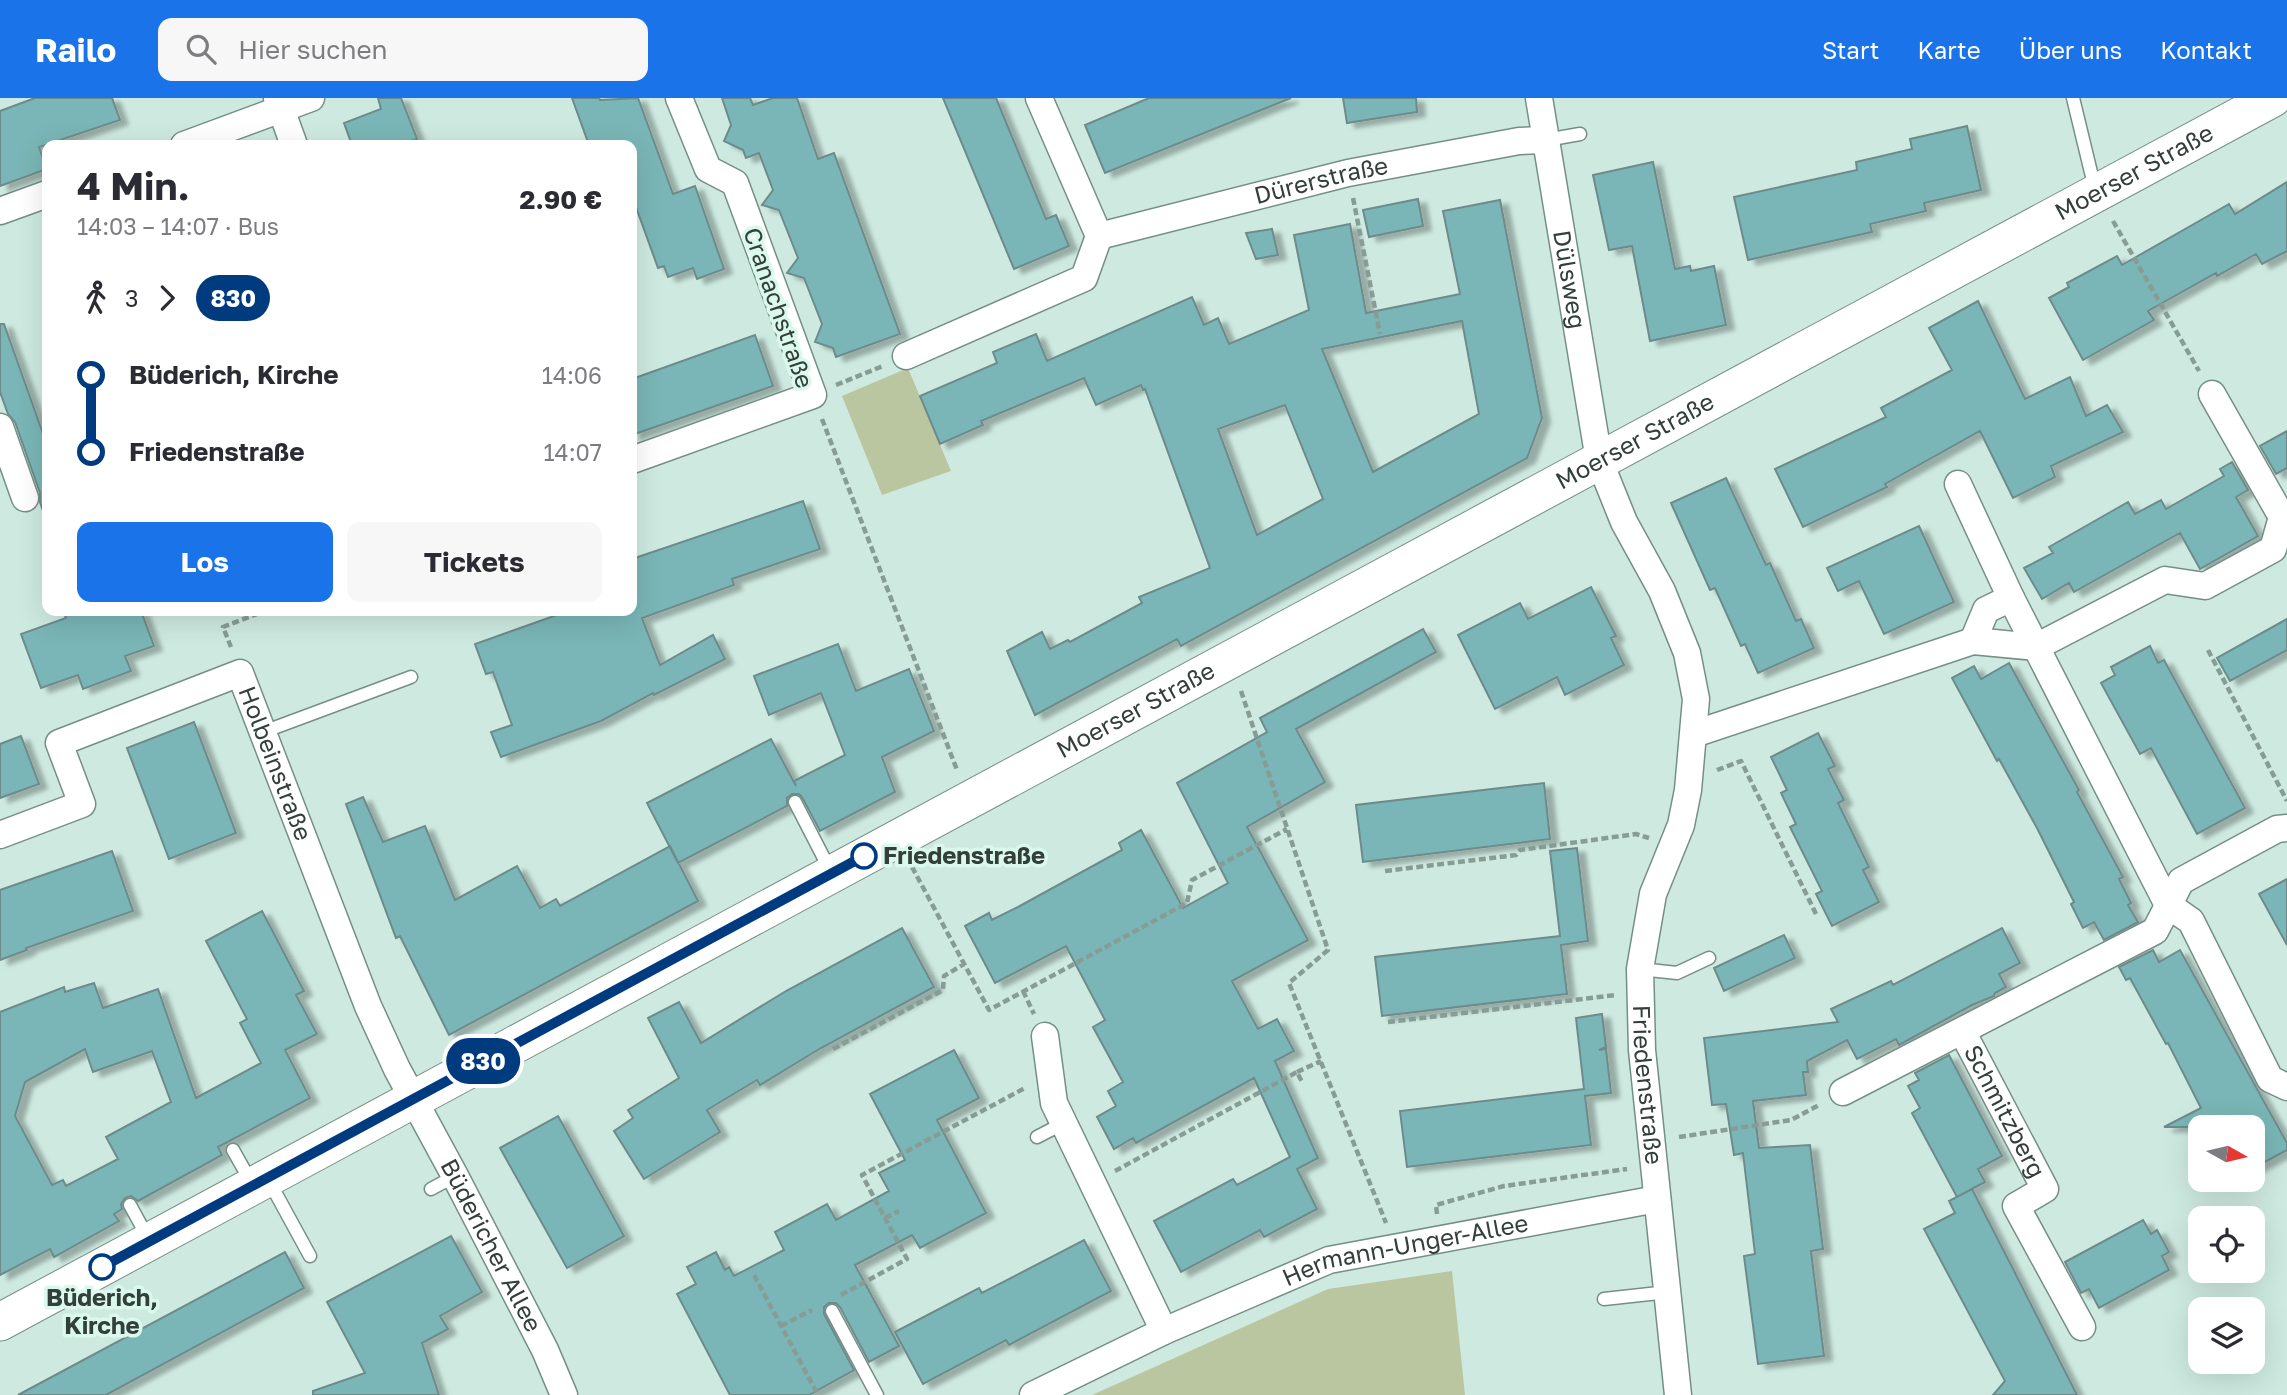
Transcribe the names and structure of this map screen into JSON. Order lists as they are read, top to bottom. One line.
{"streets":{"main road":["Moerser Straße"],"street":["Dürerstraße","Dülsweg","Cranachstraße","Holbeinstraße","Friedenstraße","Schmitzberg","Büdericher Allee","Hermann-Unger-Allee"]},"crossings":[["Moerser Straße","Dülsweg"],["Moerser Straße","Holbeinstraße"],["Moerser Straße","Friedenstraße"],["Moerser Straße","Büdericher Allee"],["Dürerstraße","Dülsweg"],["Dülsweg","Friedenstraße"],["Holbeinstraße","Büdericher Allee"],["Friedenstraße","Hermann-Unger-Allee"]],"places":["Friedenstraße","Büderich, Kirche"],"lines":["bus line 830"],"north":"right","page":{"header":"Railo","search":"Hier suchen","nav":["Start","Karte","Über uns","Kontakt"],"on_map":"830","heading":["4 Min.","14:03 – 14:07 · Bus","2.90 €"],"legs":["3","830"],"list":[{"name":"Büderich, Kirche","value":"14:06"},{"name":"Friedenstraße","value":"14:07"}],"buttons":["Los","Tickets"]}}
